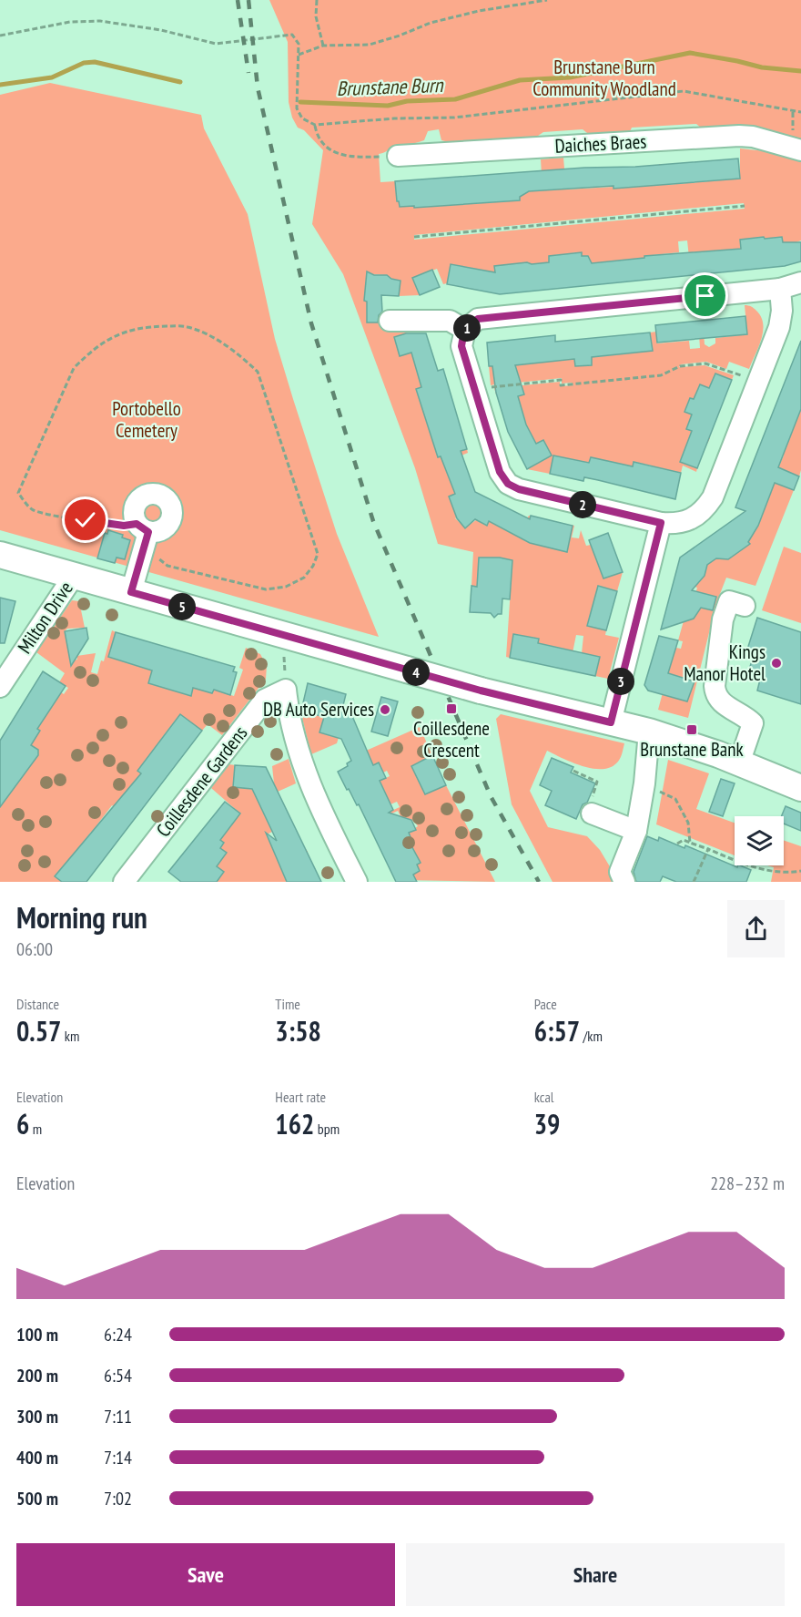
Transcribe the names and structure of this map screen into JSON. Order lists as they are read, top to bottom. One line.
{"streets":{"street":["Daiches Braes","Milton Drive","Coillesdene Gardens"]},"water":["Brunstane Burn"],"parks":["Brunstane Burn Community Woodland","Portobello Cemetery"],"places":{"other":["Kings Manor Hotel","DB Auto Services"],"transit":["Coillesdene Crescent","Brunstane Bank"]},"page":{"pins":["1","2","5","4","3"],"heading":["Morning run","06:00"],"stats":[["Distance","0.57 km"],["Time","3:58"],["Pace","6:57 /km"],["Elevation","6 m"],["Heart rate","162 bpm"],["kcal","39"]],"chart":["Elevation","228–232 m"],"list":[{"name":"100 m","note":"6:24"},{"name":"200 m","note":"6:54"},{"name":"300 m","note":"7:11"},{"name":"400 m","note":"7:14"},{"name":"500 m","note":"7:02"}],"buttons":["Save","Share"]}}
